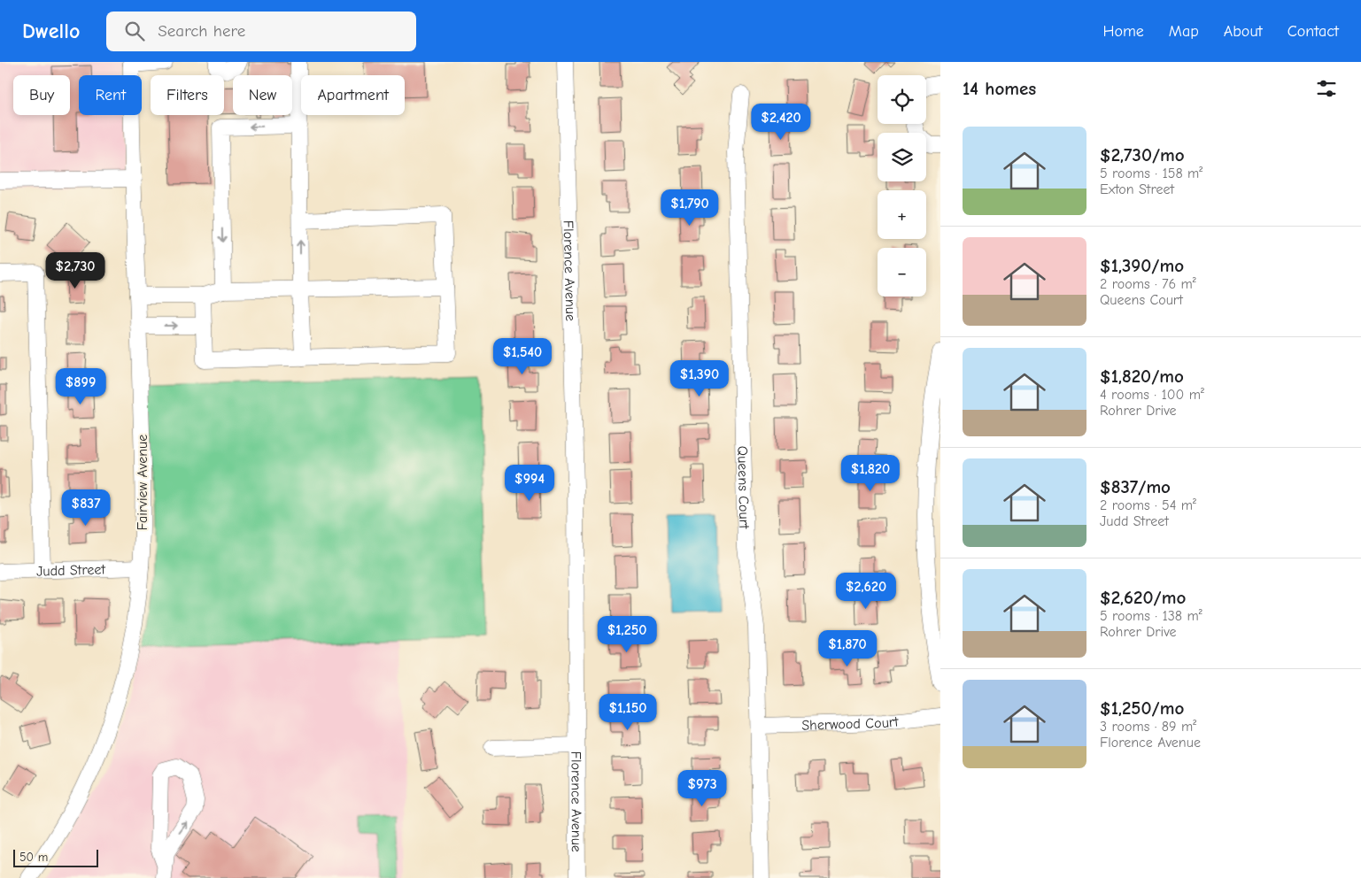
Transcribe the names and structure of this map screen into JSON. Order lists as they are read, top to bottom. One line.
{"streets":{"street":["Florence Avenue","Fairview Avenue","Queens Court","Judd Street","Sherwood Court"]},"crossings":[["Fairview Avenue","Judd Street"],["Queens Court","Sherwood Court"]],"scale_bar":"50 m","page":{"header":"Dwello","search":"Search here","nav":["Home","Map","About","Contact"],"heading":"14 homes","map_buttons":["+","−"],"chip":["Buy","Rent","Filters","New","Apartment"],"price":["$2,420","$1,790","$2,730","$1,540","$1,390","$899","$1,820","$994","$837","$2,620","$1,250","$1,870","$1,150","$973"],"list":[{"name":"$2,730/mo","note":"5 rooms · 158 m² · Exton Street"},{"name":"$1,390/mo","note":"2 rooms · 76 m² · Queens Court"},{"name":"$1,820/mo","note":"4 rooms · 100 m² · Rohrer Drive"},{"name":"$837/mo","note":"2 rooms · 54 m² · Judd Street"},{"name":"$2,620/mo","note":"5 rooms · 138 m² · Rohrer Drive"},{"name":"$1,250/mo","note":"3 rooms · 89 m² · Florence Avenue"}],"scale":"50 m"}}
